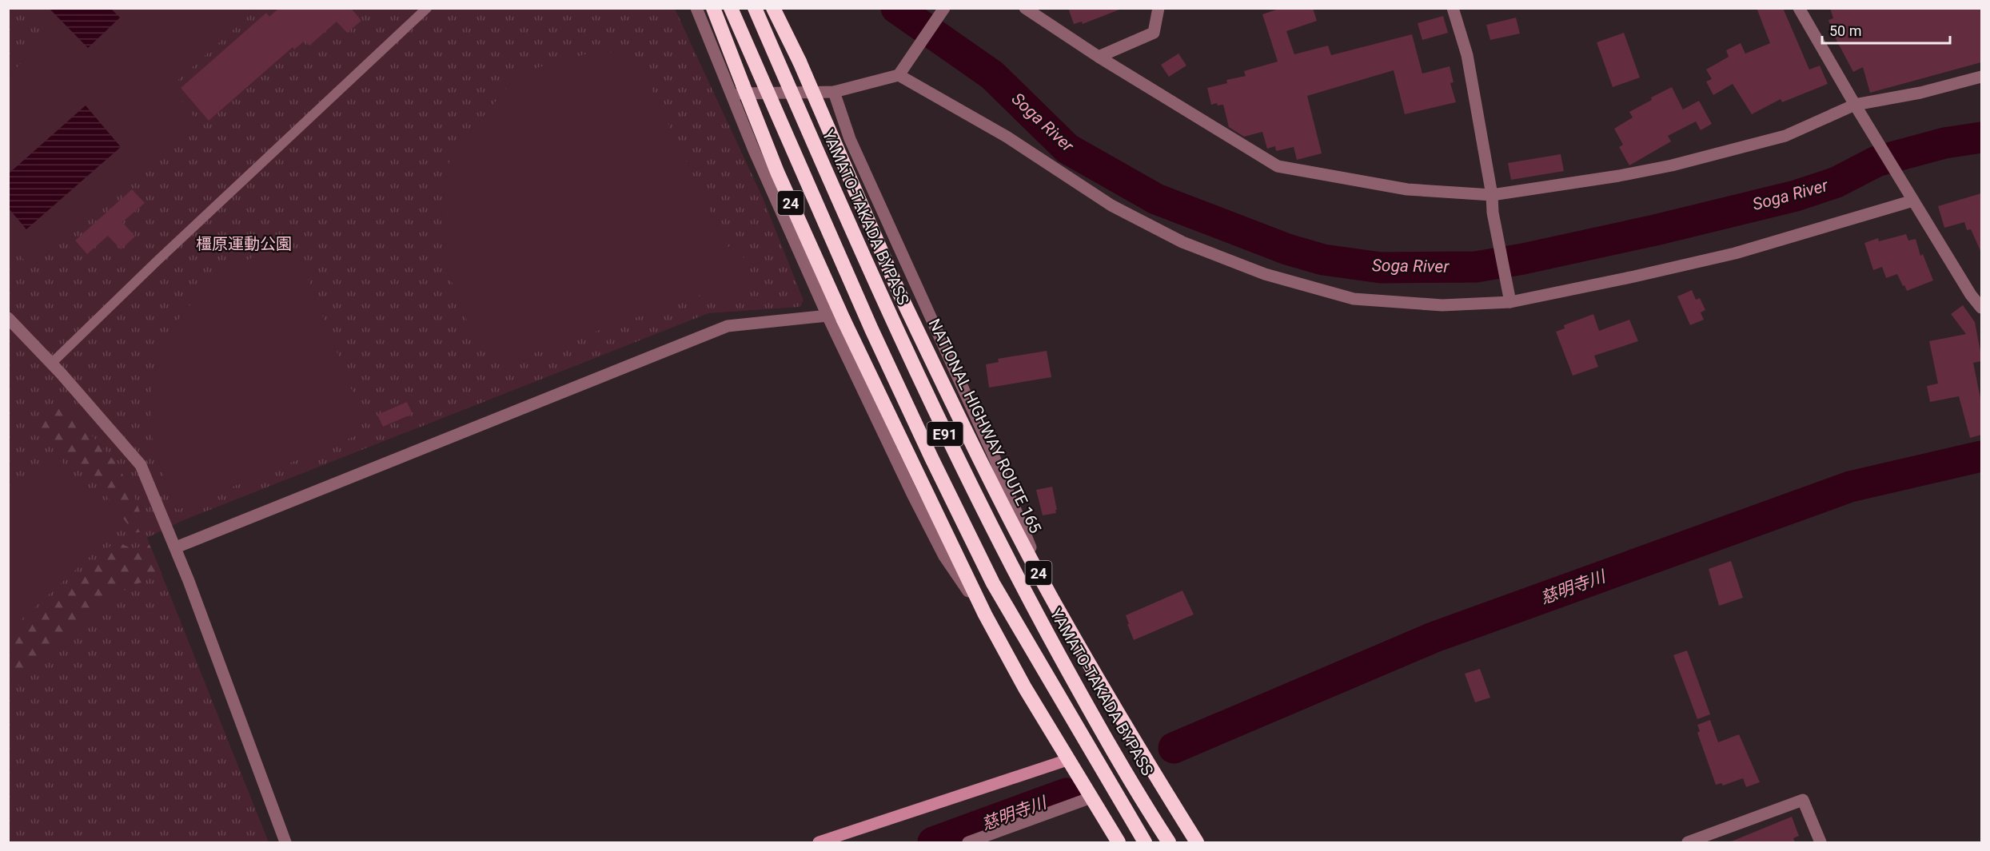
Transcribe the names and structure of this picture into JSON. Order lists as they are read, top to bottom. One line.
{"streets":{"highway":["24","YAMATO-TAKADA BYPASS","NATIONAL HIGHWAY ROUTE 165","E91"]},"water":["Soga River","慈明寺川"],"parks":["橿原運動公園"],"scale_bar":"50 m"}
